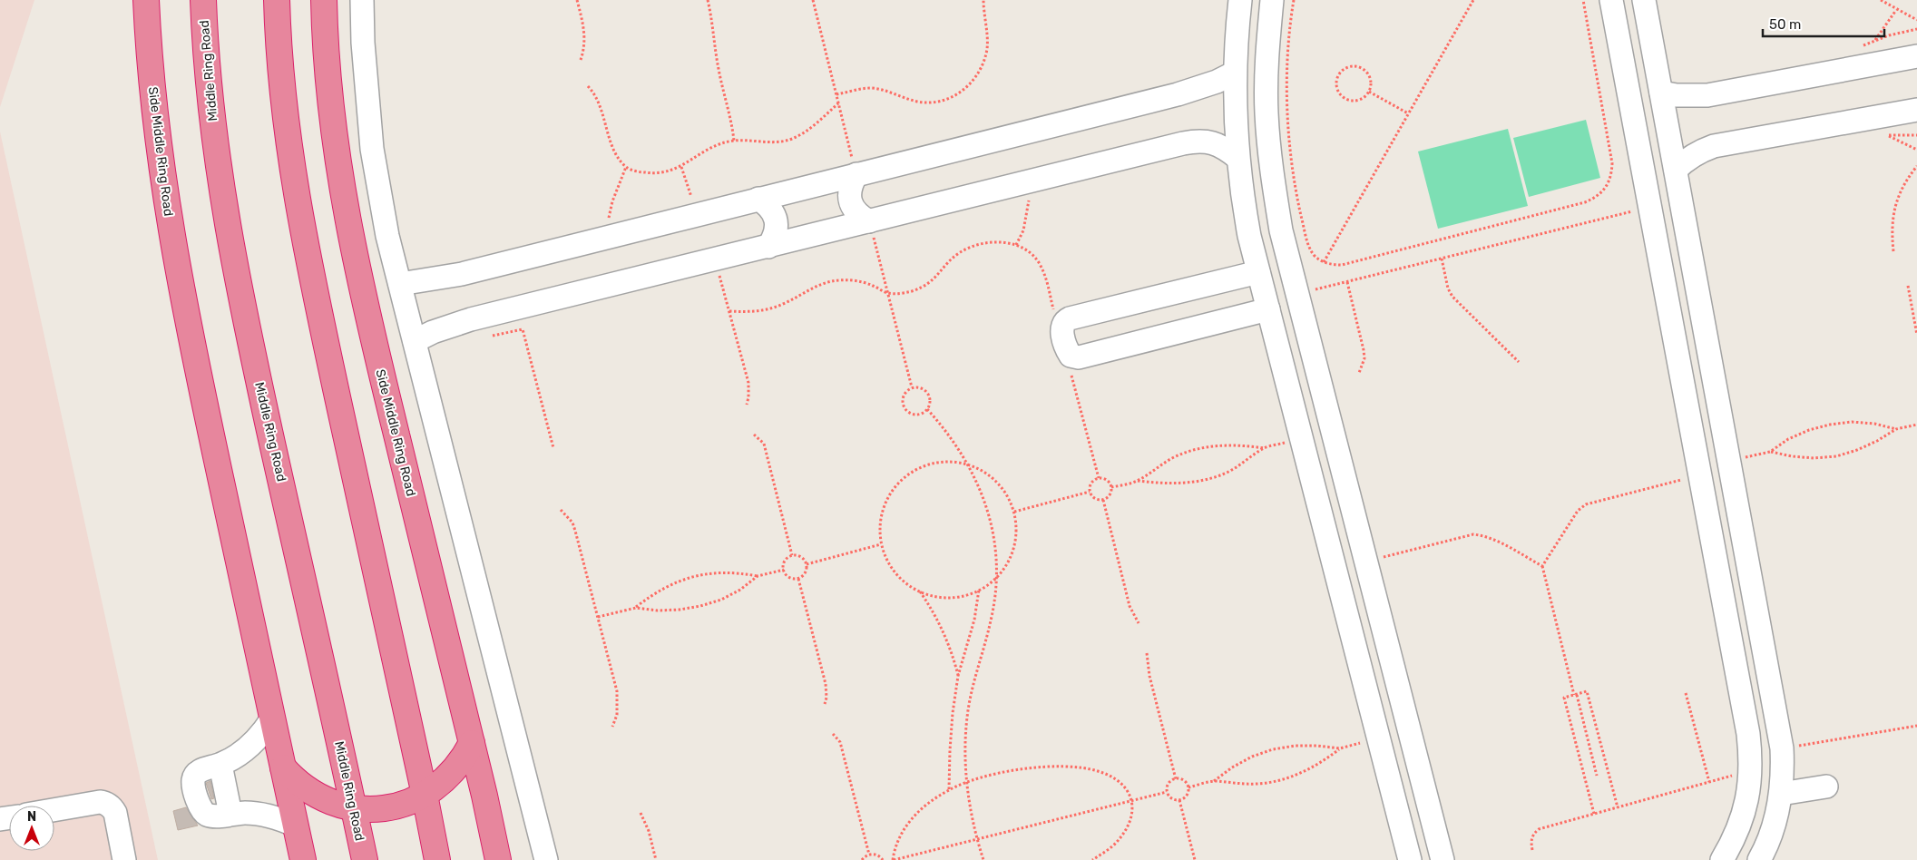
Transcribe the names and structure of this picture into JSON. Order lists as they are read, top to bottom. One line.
{"streets":{"highway":["Middle Ring Road","Side Middle Ring Road"]},"scale_bar":"50 m","north":"top"}
